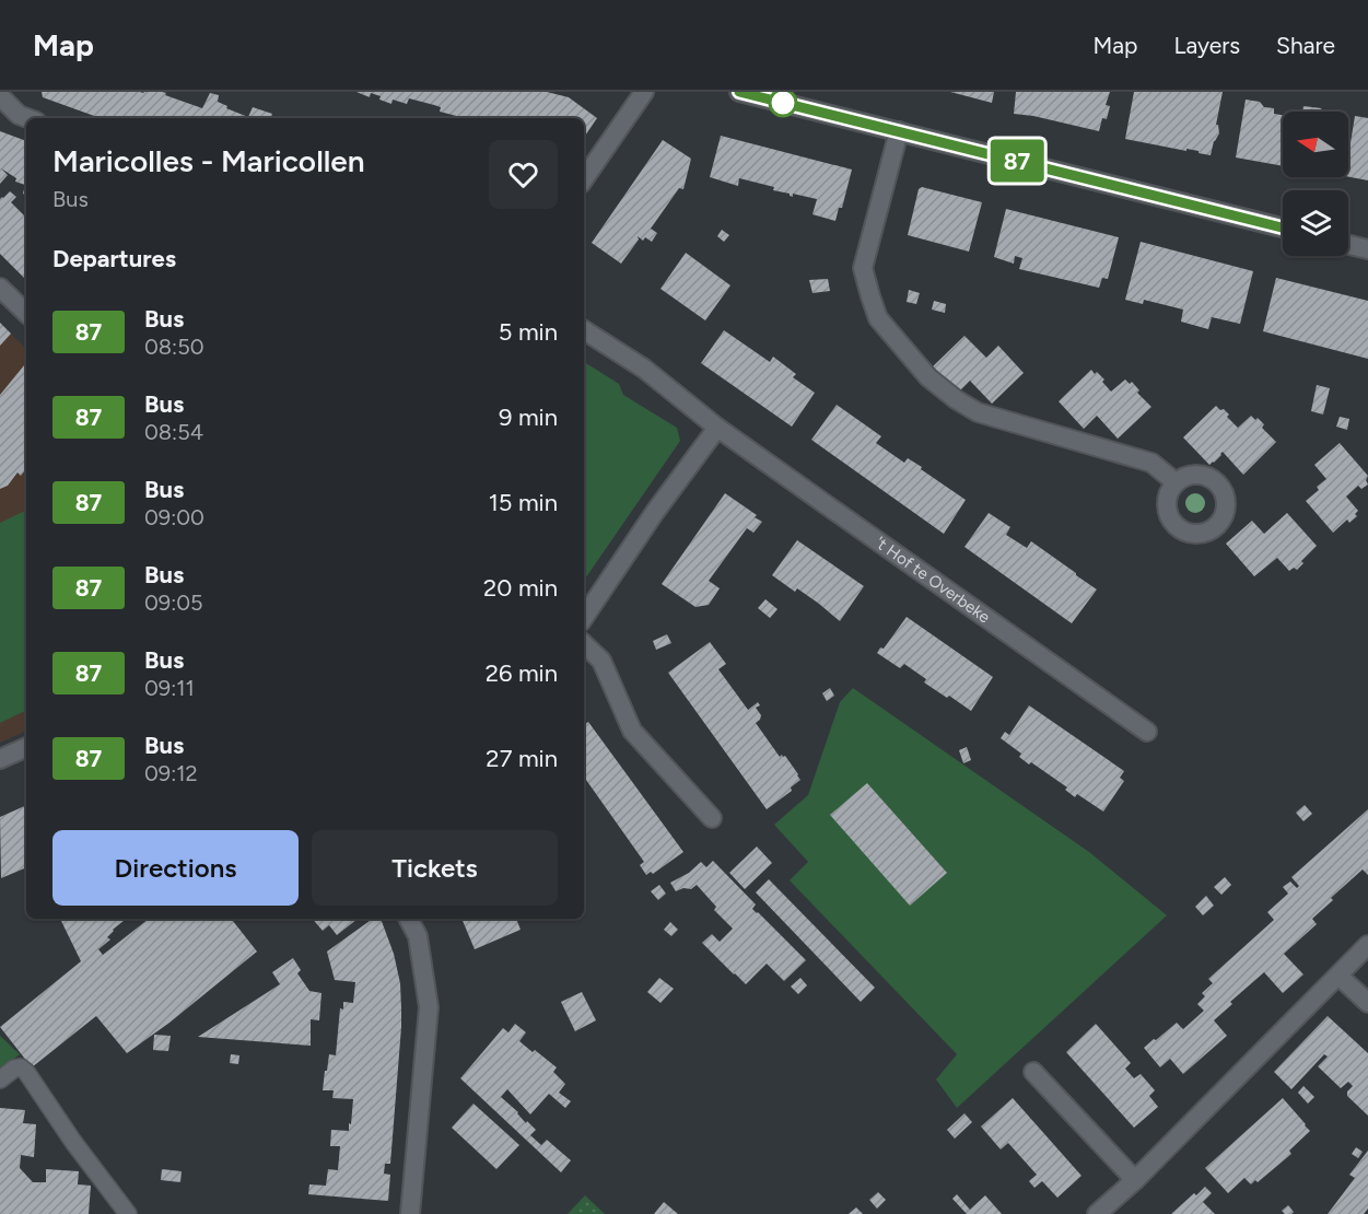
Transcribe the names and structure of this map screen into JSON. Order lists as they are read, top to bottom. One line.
{"streets":{"street":["'t Hof te Overbeke"]},"lines":["bus line 87"],"north":"left","page":{"header":"Map","nav":["Map","Layers","Share"],"on_map":"87","heading":[["Maricolles - Maricollen","Bus"],"Departures"],"list":[{"mark":"87","name":"Bus","note":"08:50","value":"5 min"},{"mark":"87","name":"Bus","note":"08:54","value":"9 min"},{"mark":"87","name":"Bus","note":"09:00","value":"15 min"},{"mark":"87","name":"Bus","note":"09:05","value":"20 min"},{"mark":"87","name":"Bus","note":"09:11","value":"26 min"},{"mark":"87","name":"Bus","note":"09:12","value":"27 min"}],"buttons":["Directions","Tickets"]}}
